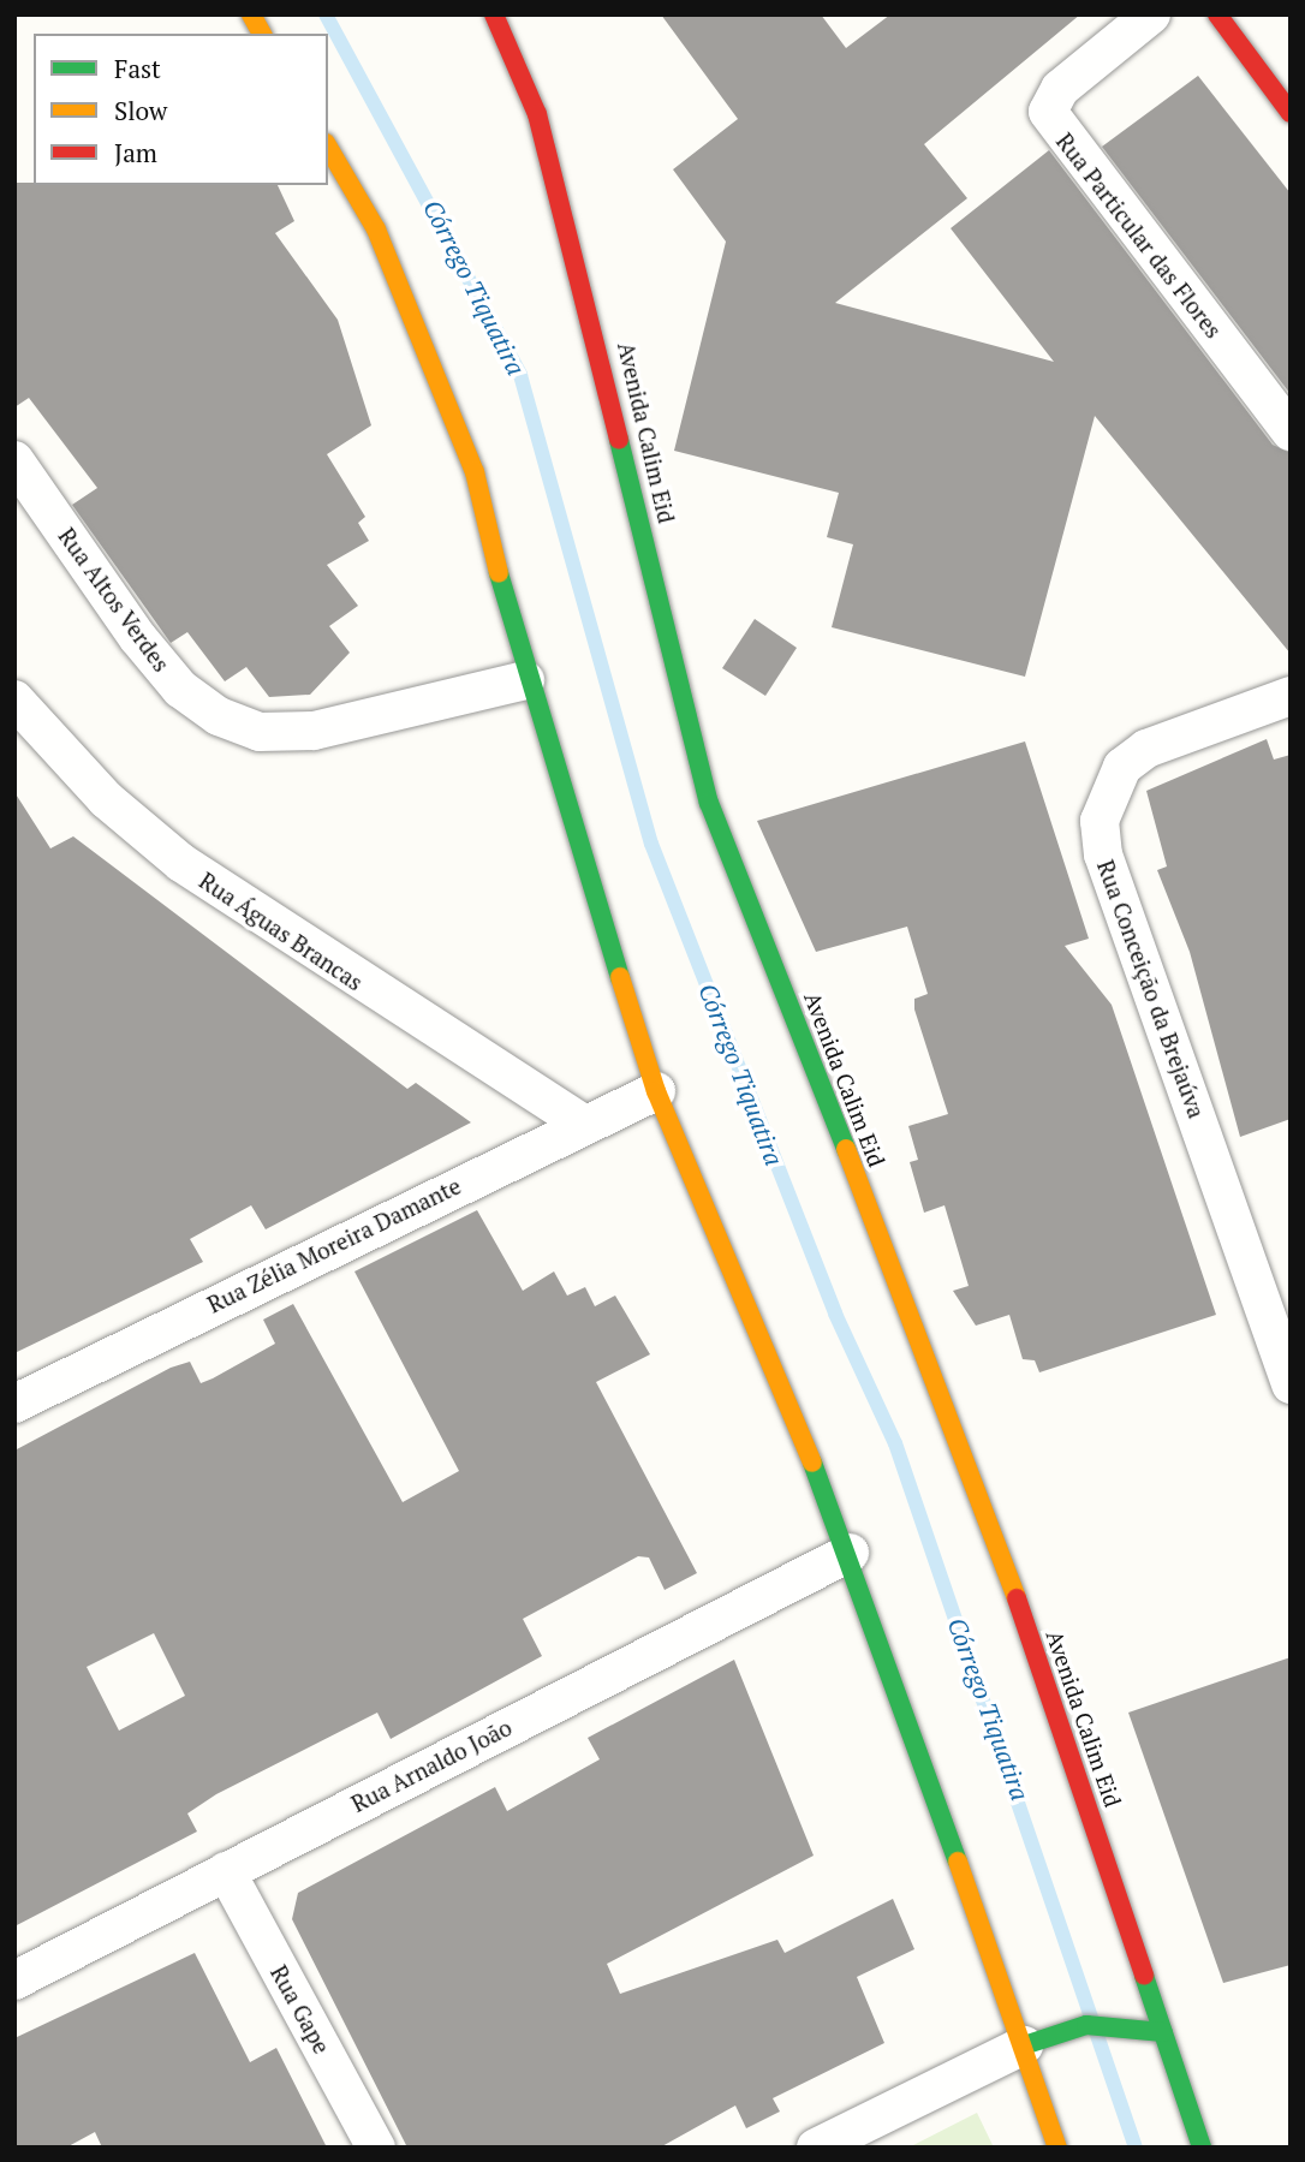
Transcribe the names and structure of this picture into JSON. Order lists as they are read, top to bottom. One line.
{"streets":{"main road":["Avenida Calim Eid"],"street":["Rua Particular das Flores","Rua Altos Verdes","Rua Águas Brancas","Rua Conceição da Brejaúva","Rua Zélia Moreira Damante","Rua Arnaldo João","Rua Gape"]},"crossings":[["Rua Águas Brancas","Rua Zélia Moreira Damante"],["Rua Arnaldo João","Rua Gape"]],"water":["Córrego Tiquatira"],"legend":["Fast","Slow","Jam"]}
